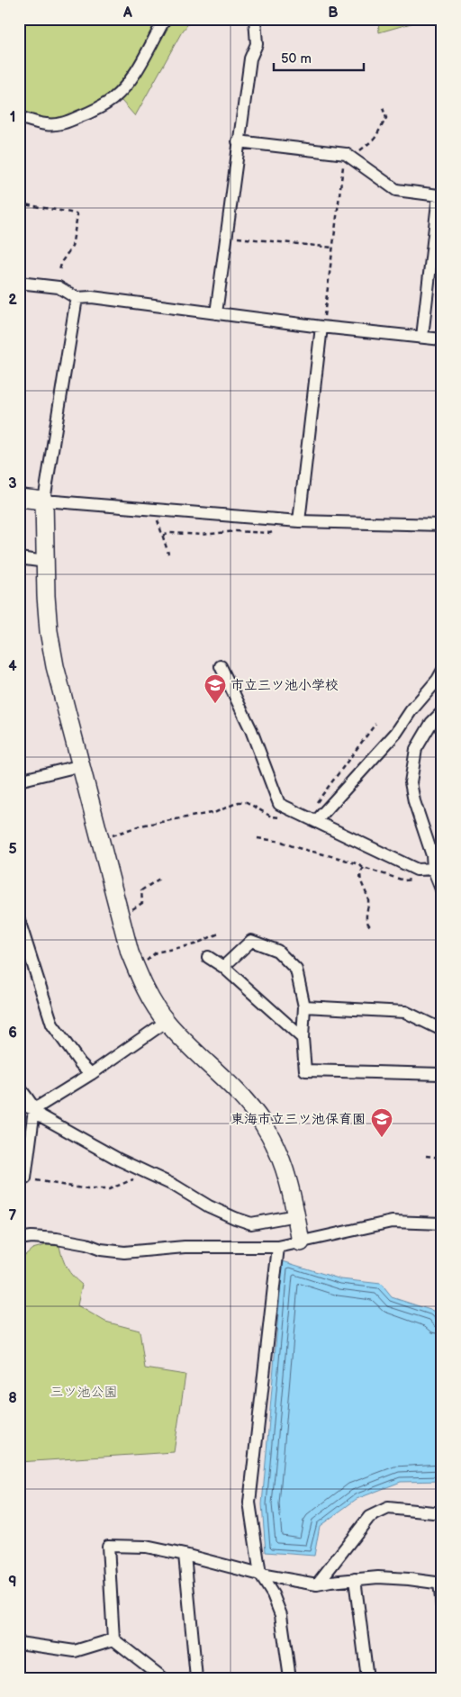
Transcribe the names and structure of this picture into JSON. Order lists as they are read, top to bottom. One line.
{"parks":["三ツ池公園"],"places":{"school or university":["市立三ツ池小学校","東海市立三ツ池保育園"]},"scale_bar":"50 m","grid":{"columns":["A","B"],"rows":["1","2","3","4","5","6","7","8","9"]}}
